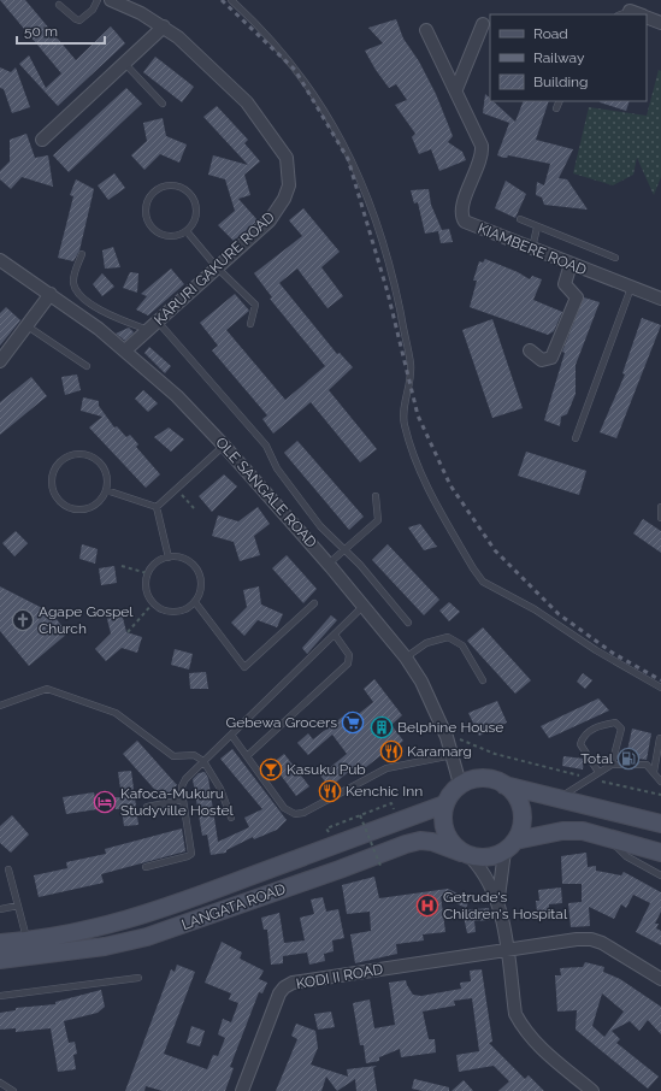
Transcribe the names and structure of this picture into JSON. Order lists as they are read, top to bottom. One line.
{"streets":{"main road":["LANGATA ROAD"],"street":["KIAMBERE ROAD","KARURI GAKURE ROAD","OLE SANGALE ROAD","KODI II ROAD"]},"crossings":[["KARURI GAKURE ROAD","OLE SANGALE ROAD"],["OLE SANGALE ROAD","LANGATA ROAD"]],"places":{"church":["Agape Gospel Church"],"supermarket":["Gebewa Grocers"],"building":["Belphine House"],"restaurant":["Karamarg","Kenchic Inn"],"fuel station":["Total"],"bar":["Kasuku Pub"],"hotel":["Kafoca-Mukuru Studyville Hostel"],"hospital":["Getrude's Children's Hospital"]},"legend":["Road","Railway","Building"],"scale_bar":"50 m"}
